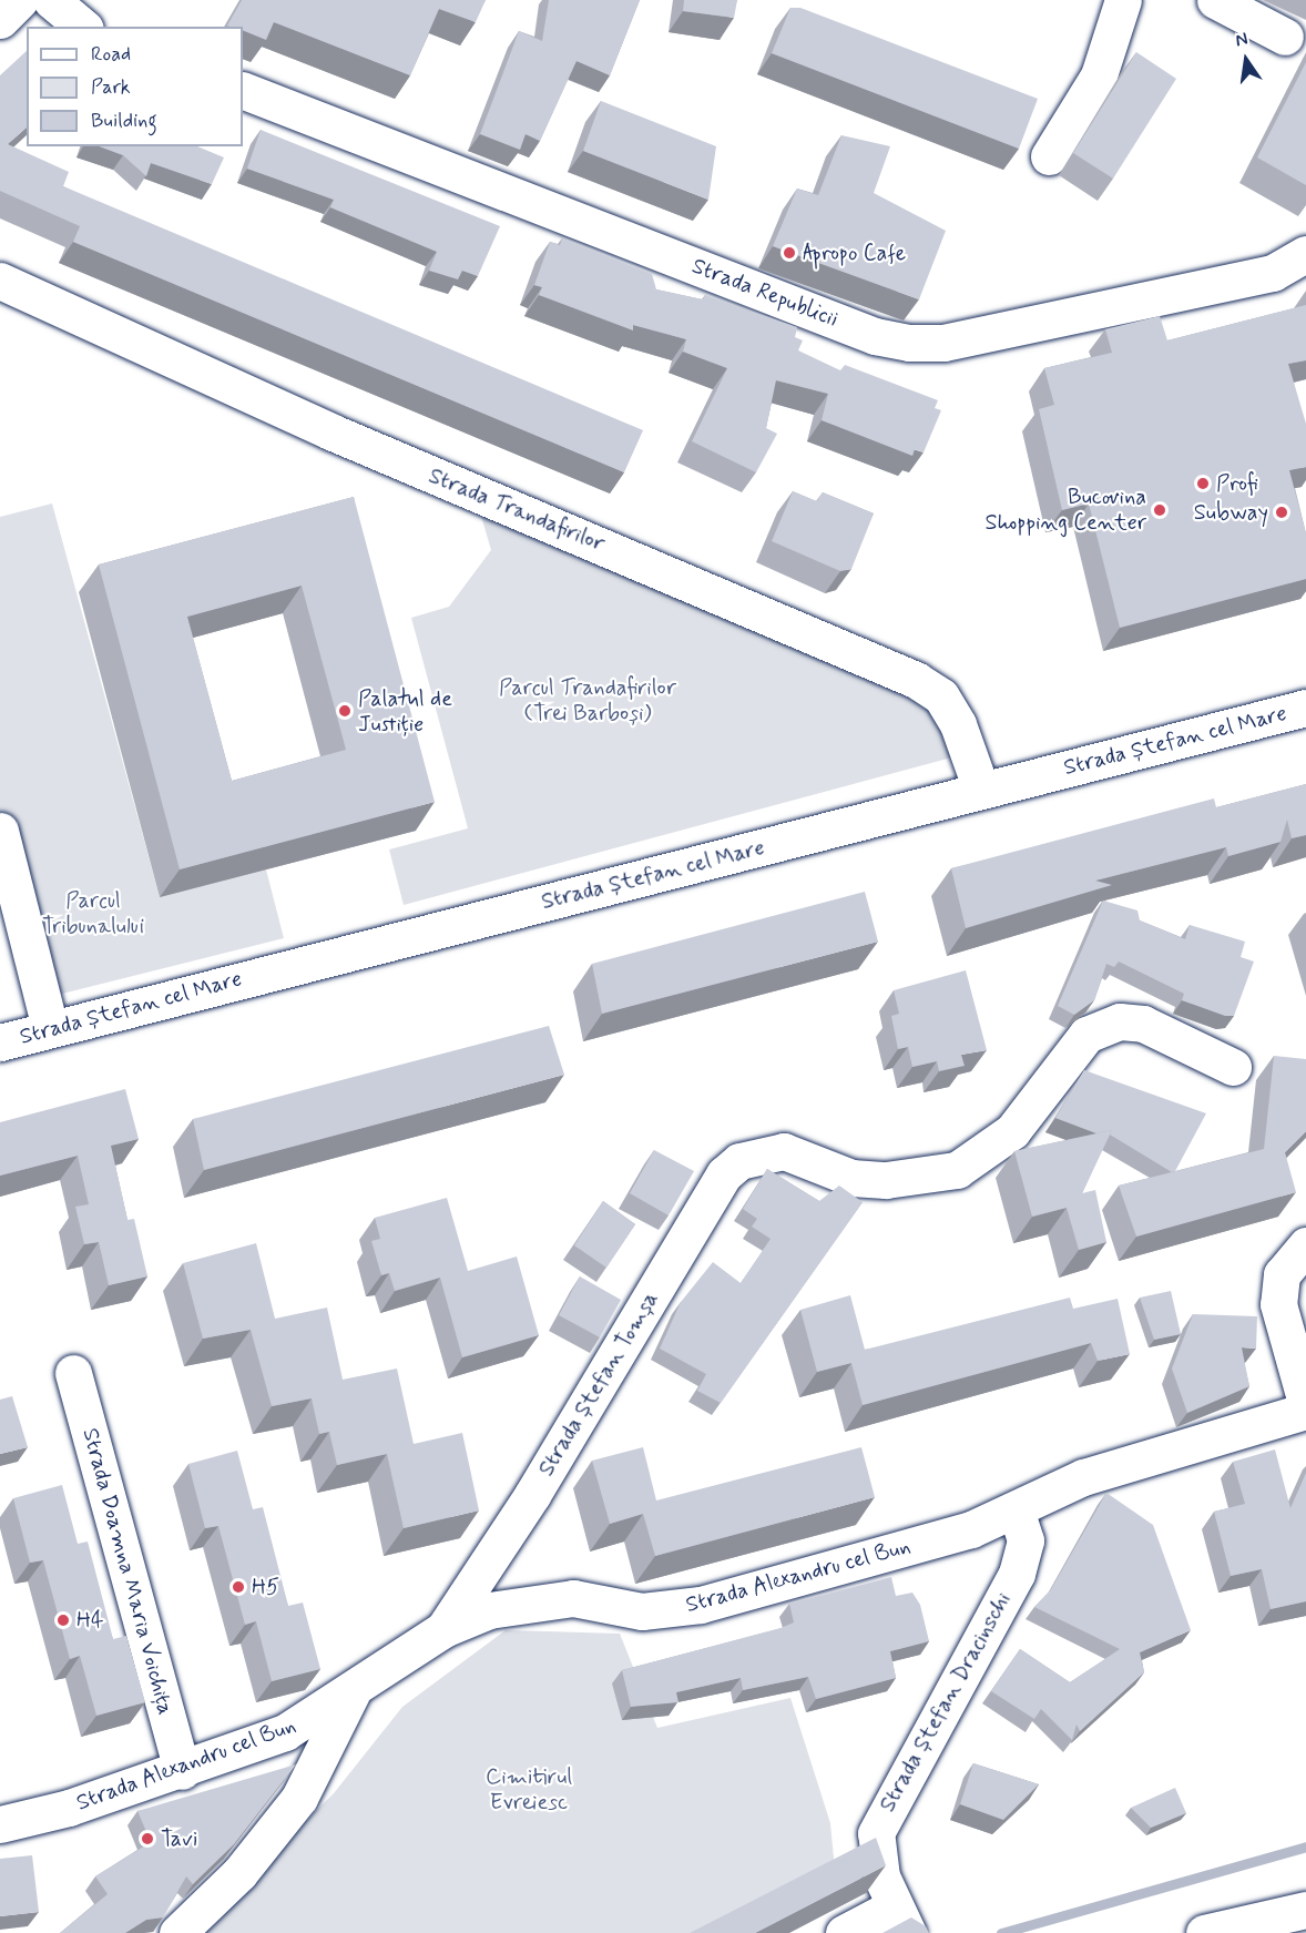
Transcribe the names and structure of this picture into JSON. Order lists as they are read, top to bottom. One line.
{"streets":{"street":["Strada Republicii","Strada Trandafirilor","Strada Ștefan cel Mare","Strada Ștefan Tomșa","Strada Doamna Maria Voichița","Strada Alexandru cel Bun","Strada Ștefan Dracinschi"]},"crossings":[["Strada Trandafirilor","Strada Ștefan cel Mare"],["Strada Ștefan Tomșa","Strada Alexandru cel Bun"],["Strada Doamna Maria Voichița","Strada Alexandru cel Bun"],["Strada Alexandru cel Bun","Strada Ștefan Dracinschi"]],"parks":["Parcul Trandafirilor (Trei Barboși)","Parcul Tribunalului","Cimitirul Evreiesc"],"places":["Apropo Cafe","Profi","Bucovina Shopping Center","Subway","Palatul de Justiție","H5","H4","Tavi"],"legend":["Road","Park","Building"],"north":"top"}
